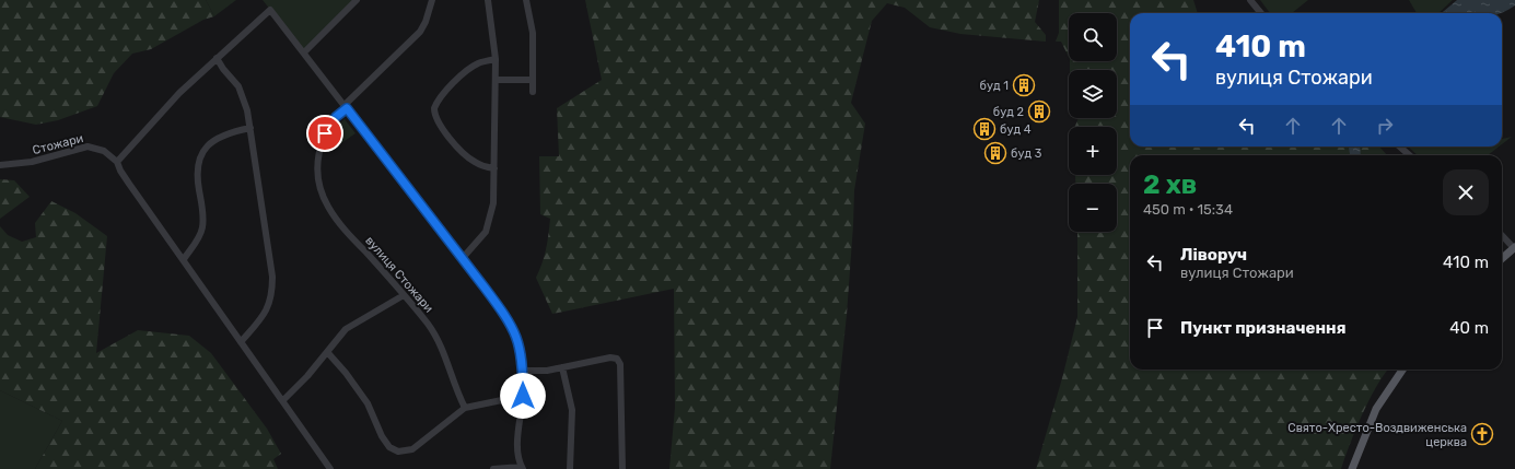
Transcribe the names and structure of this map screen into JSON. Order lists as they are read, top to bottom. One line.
{"streets":{"street":["Стожари","вулиця Стожари"]},"places":{"building":["буд 1","буд 2","буд 4","буд 3"],"church":["Свято-Хресто-Воздвиженська церква"]},"page":{"map_buttons":["+","−"],"turn":["410 m","вулиця Стожари"],"heading":["2 хв","450 m · 15:34"],"list":[{"name":"Ліворуч","note":"вулиця Стожари","value":"410 m"},{"name":"Пункт призначення","value":"40 m"}]}}
